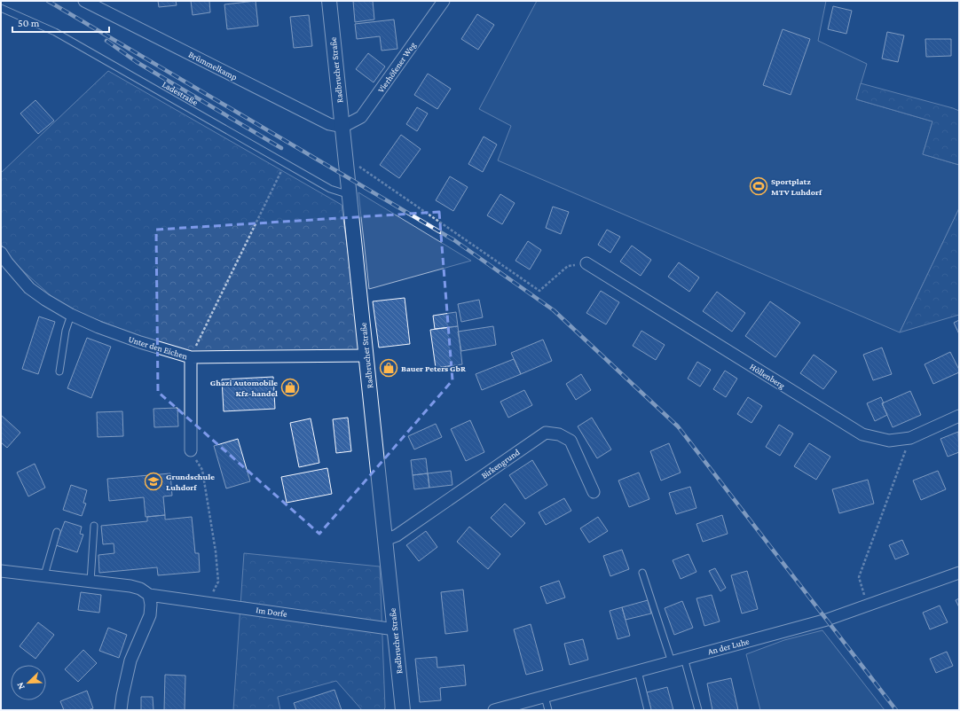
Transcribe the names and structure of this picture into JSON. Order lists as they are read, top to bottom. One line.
{"streets":{"street":["Brümmelkamp","Vierhöfener Weg","Radbrucher Straße","Unter den Eichen","Höllenberg","Birkengrund","Im Dorfe","An der Luhe"],"lane":["Ladestraße"]},"crossings":[["Brümmelkamp","Vierhöfener Weg"],["Brümmelkamp","Radbrucher Straße"],["Vierhöfener Weg","Radbrucher Straße"],["Radbrucher Straße","Ladestraße"],["Radbrucher Straße","Unter den Eichen"],["Radbrucher Straße","Birkengrund"],["Radbrucher Straße","Im Dorfe"]],"places":{"sports":["Sportplatz MTV Luhdorf"],"shop":["Bauer Peters GbR","Ghazi Automobile Kfz-handel"],"school or university":["Grundschule Luhdorf"]},"scale_bar":"50 m","north":"bottom left"}
